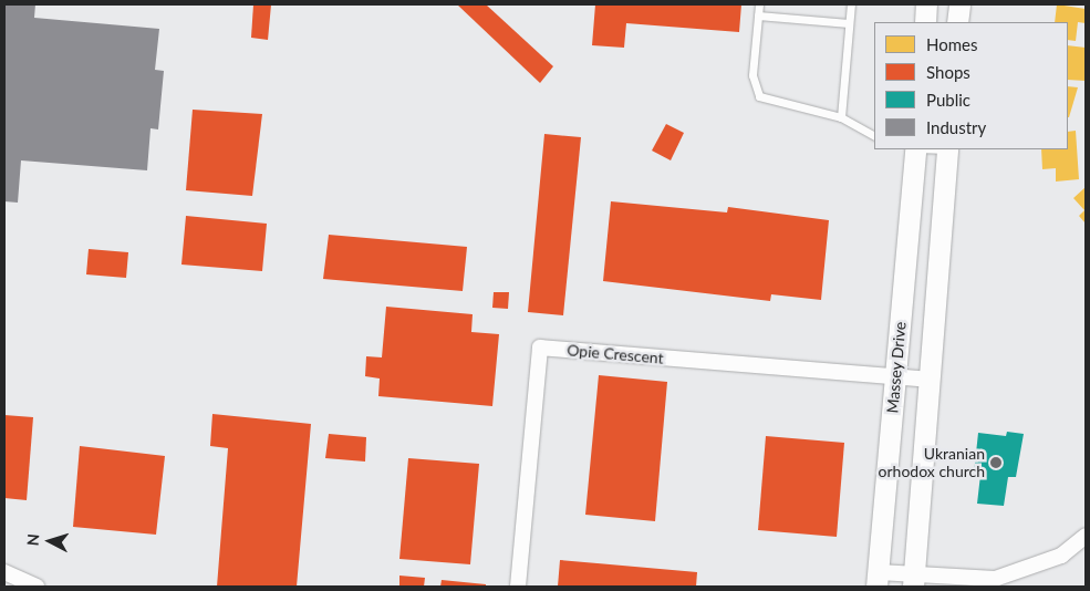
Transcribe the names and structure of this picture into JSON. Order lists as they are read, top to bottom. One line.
{"streets":{"street":["Opie Crescent","Massey Drive"]},"crossings":[["Opie Crescent","Massey Drive"]],"places":["Ukranian orhodox church"],"legend":["Homes","Shops","Public","Industry"],"north":"left"}
